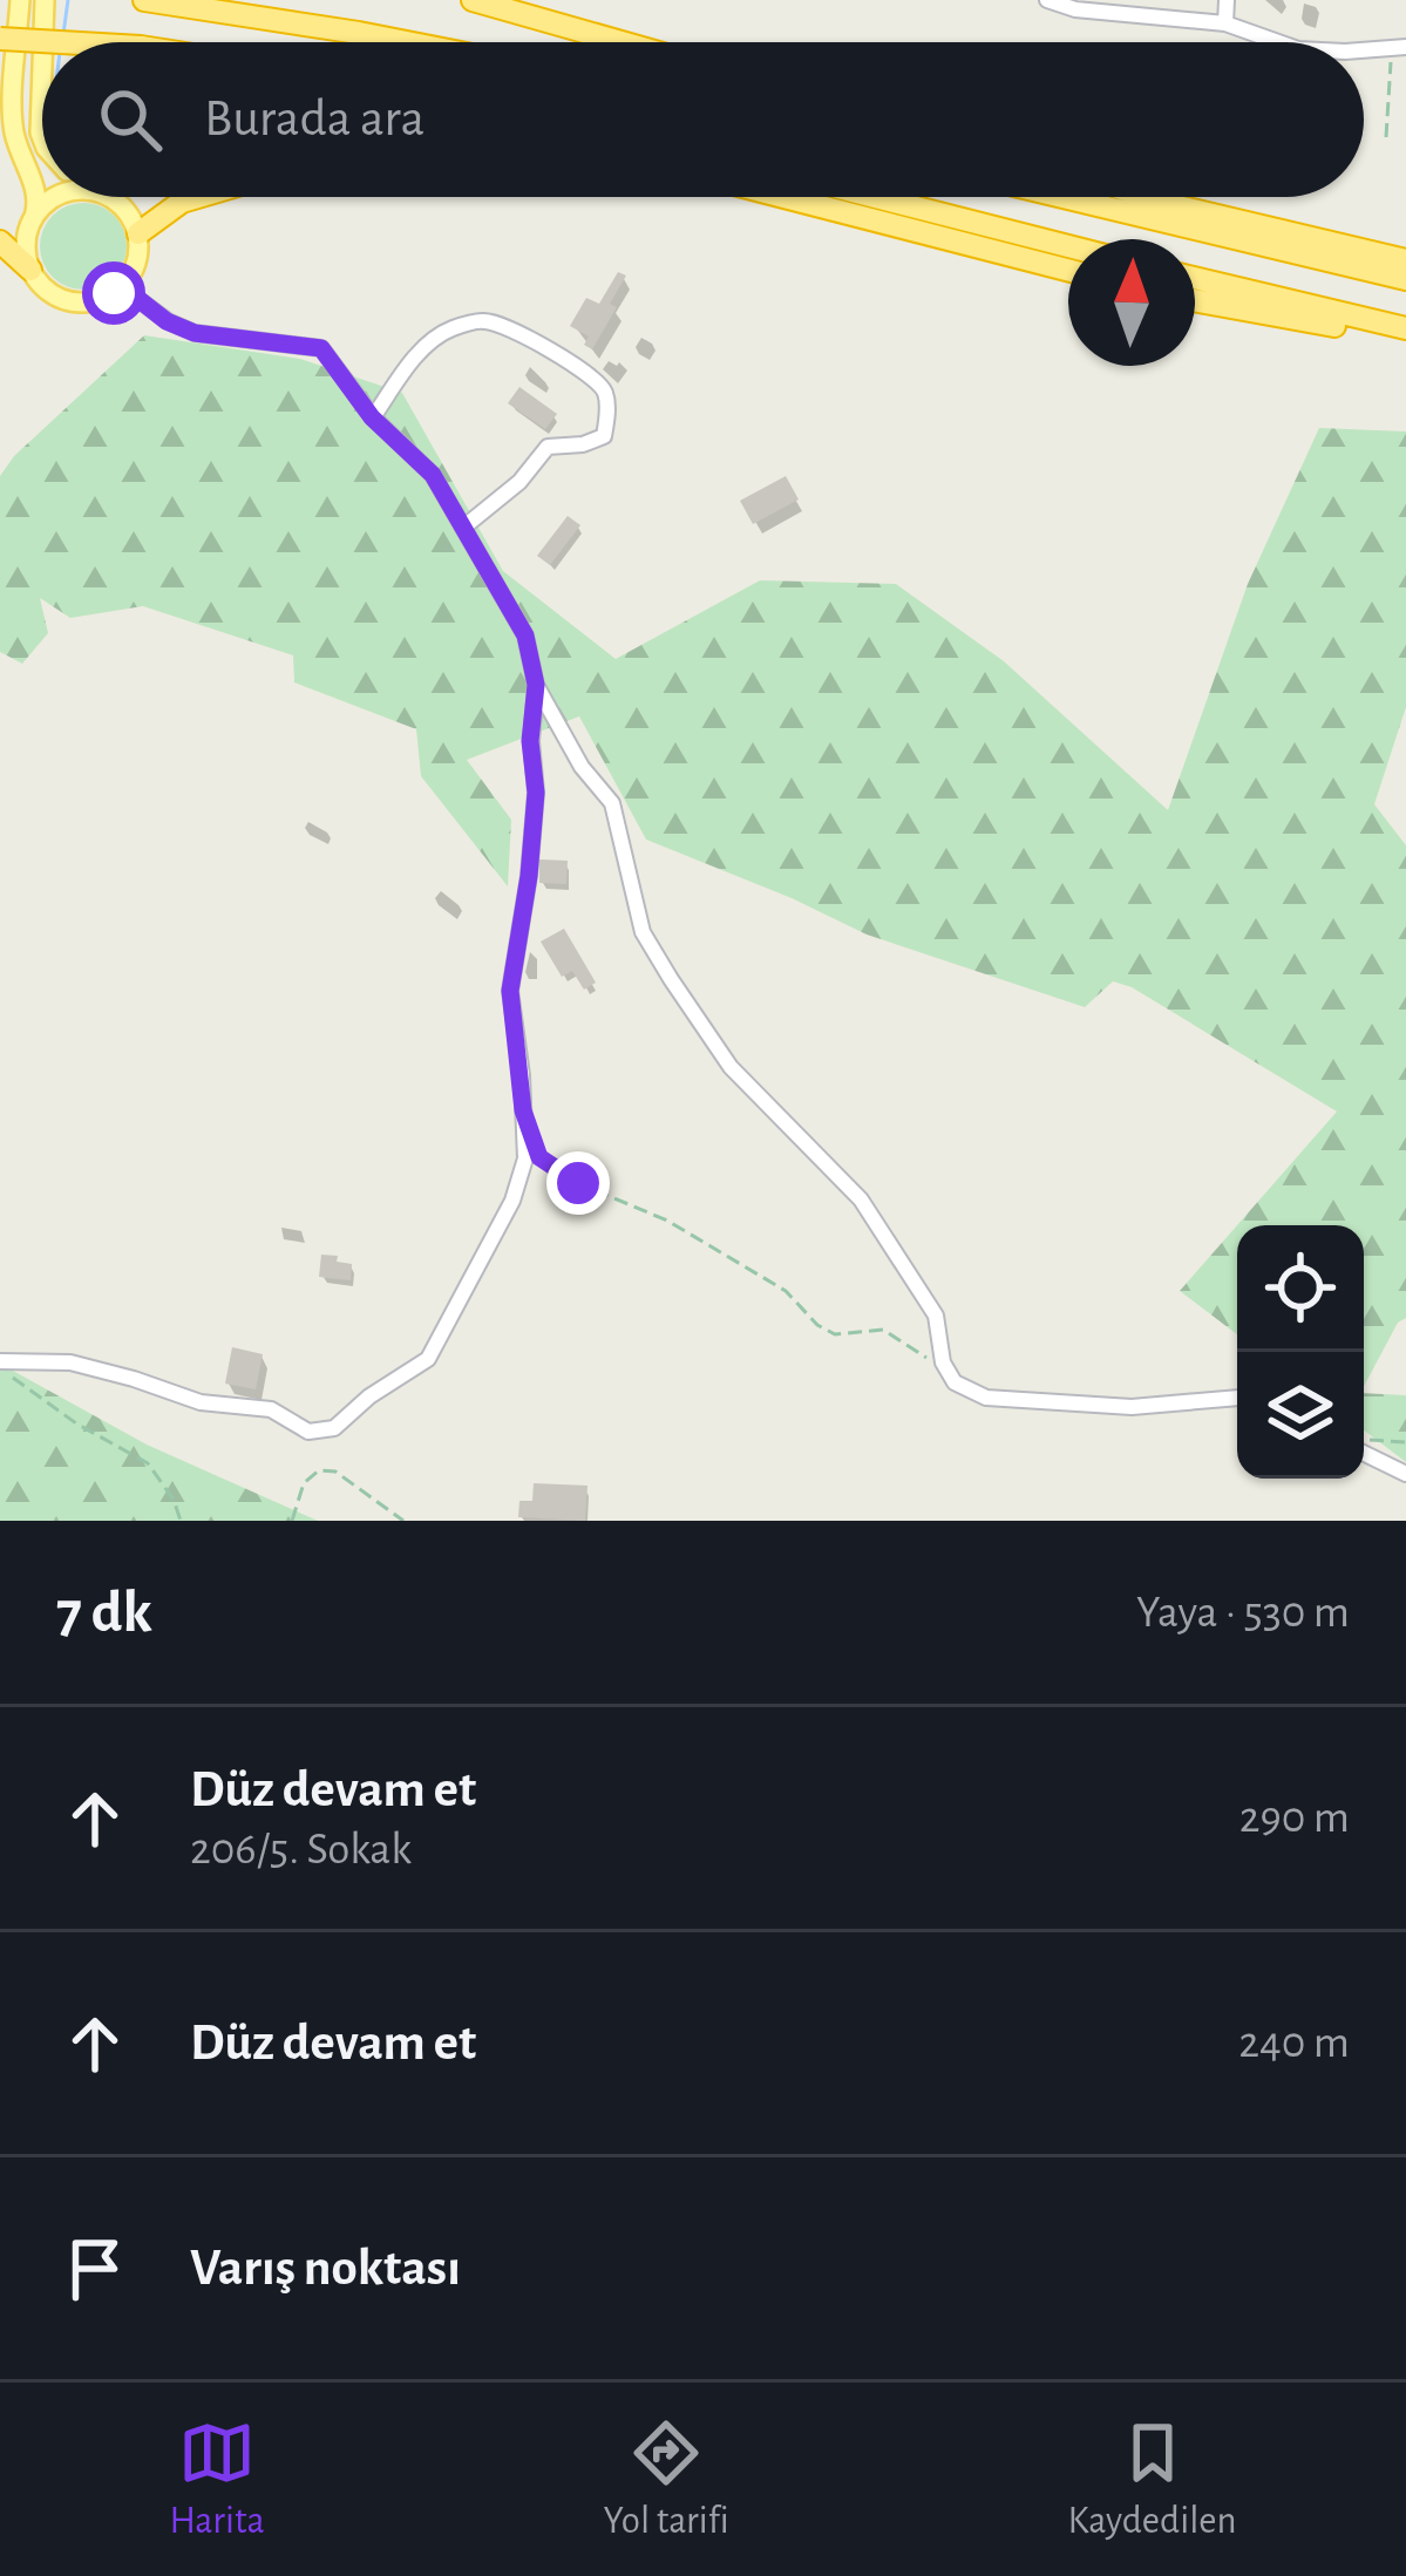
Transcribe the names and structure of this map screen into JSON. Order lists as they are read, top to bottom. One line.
{"north":"top","page":{"search":"Burada ara","heading":["7 dk","Yaya · 530 m"],"list":[["Düz devam et","206/5. Sokak","290 m"],["Düz devam et","240 m"],"Varış noktası"],"nav":["Harita","Yol tarifi","Kaydedilen"]}}
